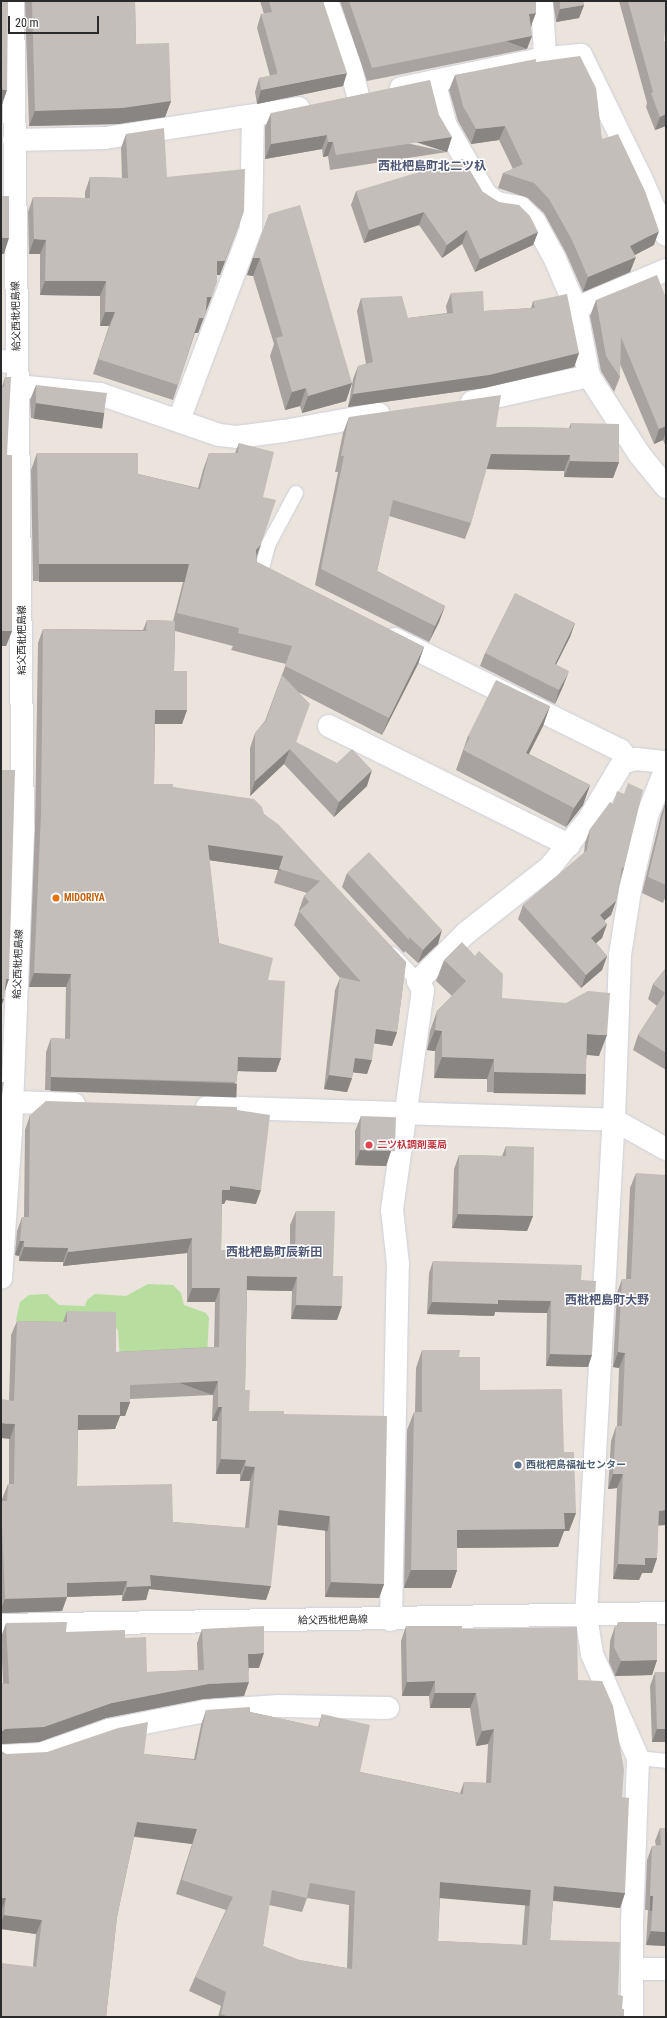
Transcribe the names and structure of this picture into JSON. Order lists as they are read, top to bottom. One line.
{"streets":{"street":["給父西枇杷島線"]},"districts":["西枇杷島町北二ツ杁","西枇杷島町辰新田","西枇杷島町大野"],"places":["MIDORIYA","二ツ杁調剤薬局","西枇杷島福祉センター"],"scale_bar":"20 m"}
